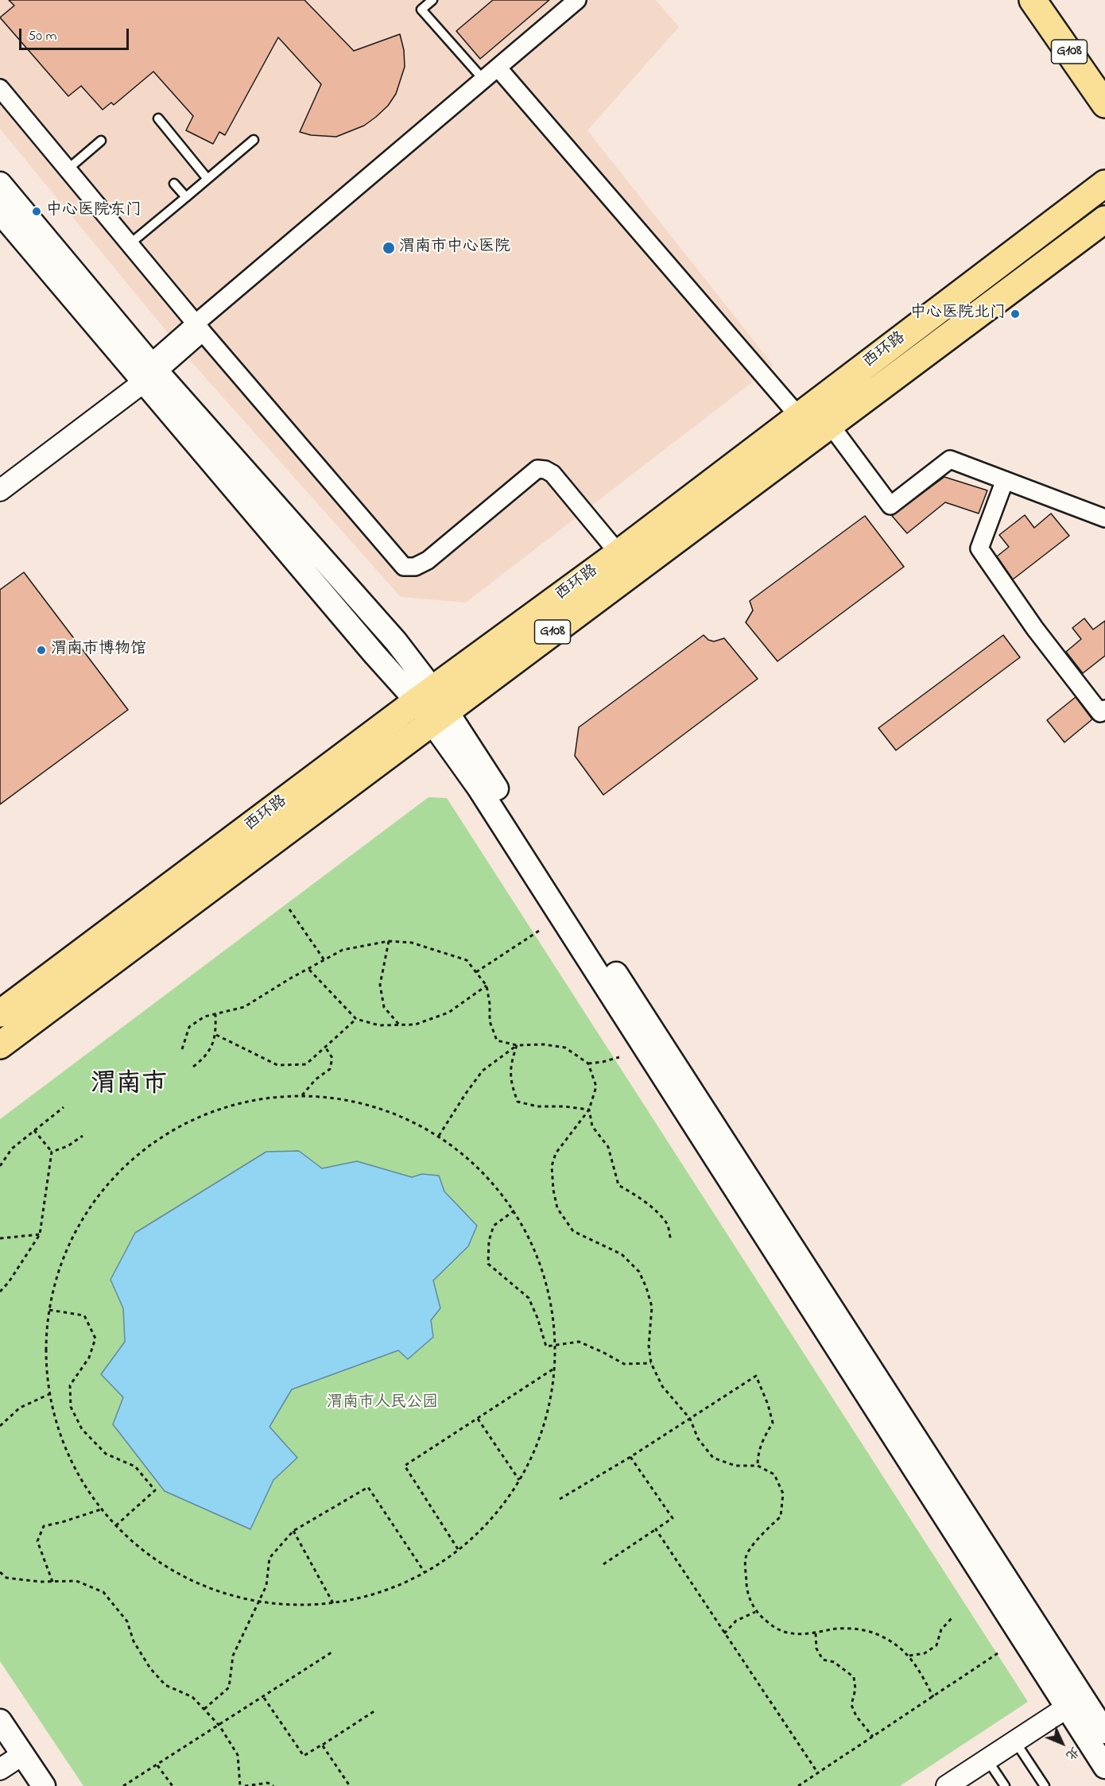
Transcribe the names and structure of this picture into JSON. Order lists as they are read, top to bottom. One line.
{"streets":{"main road":["G108","西环路"]},"districts":["渭南市"],"parks":["渭南市人民公园"],"places":["中心医院东门","渭南市中心医院","中心医院北门","渭南市博物馆"],"scale_bar":"50 m","north":"bottom right"}
